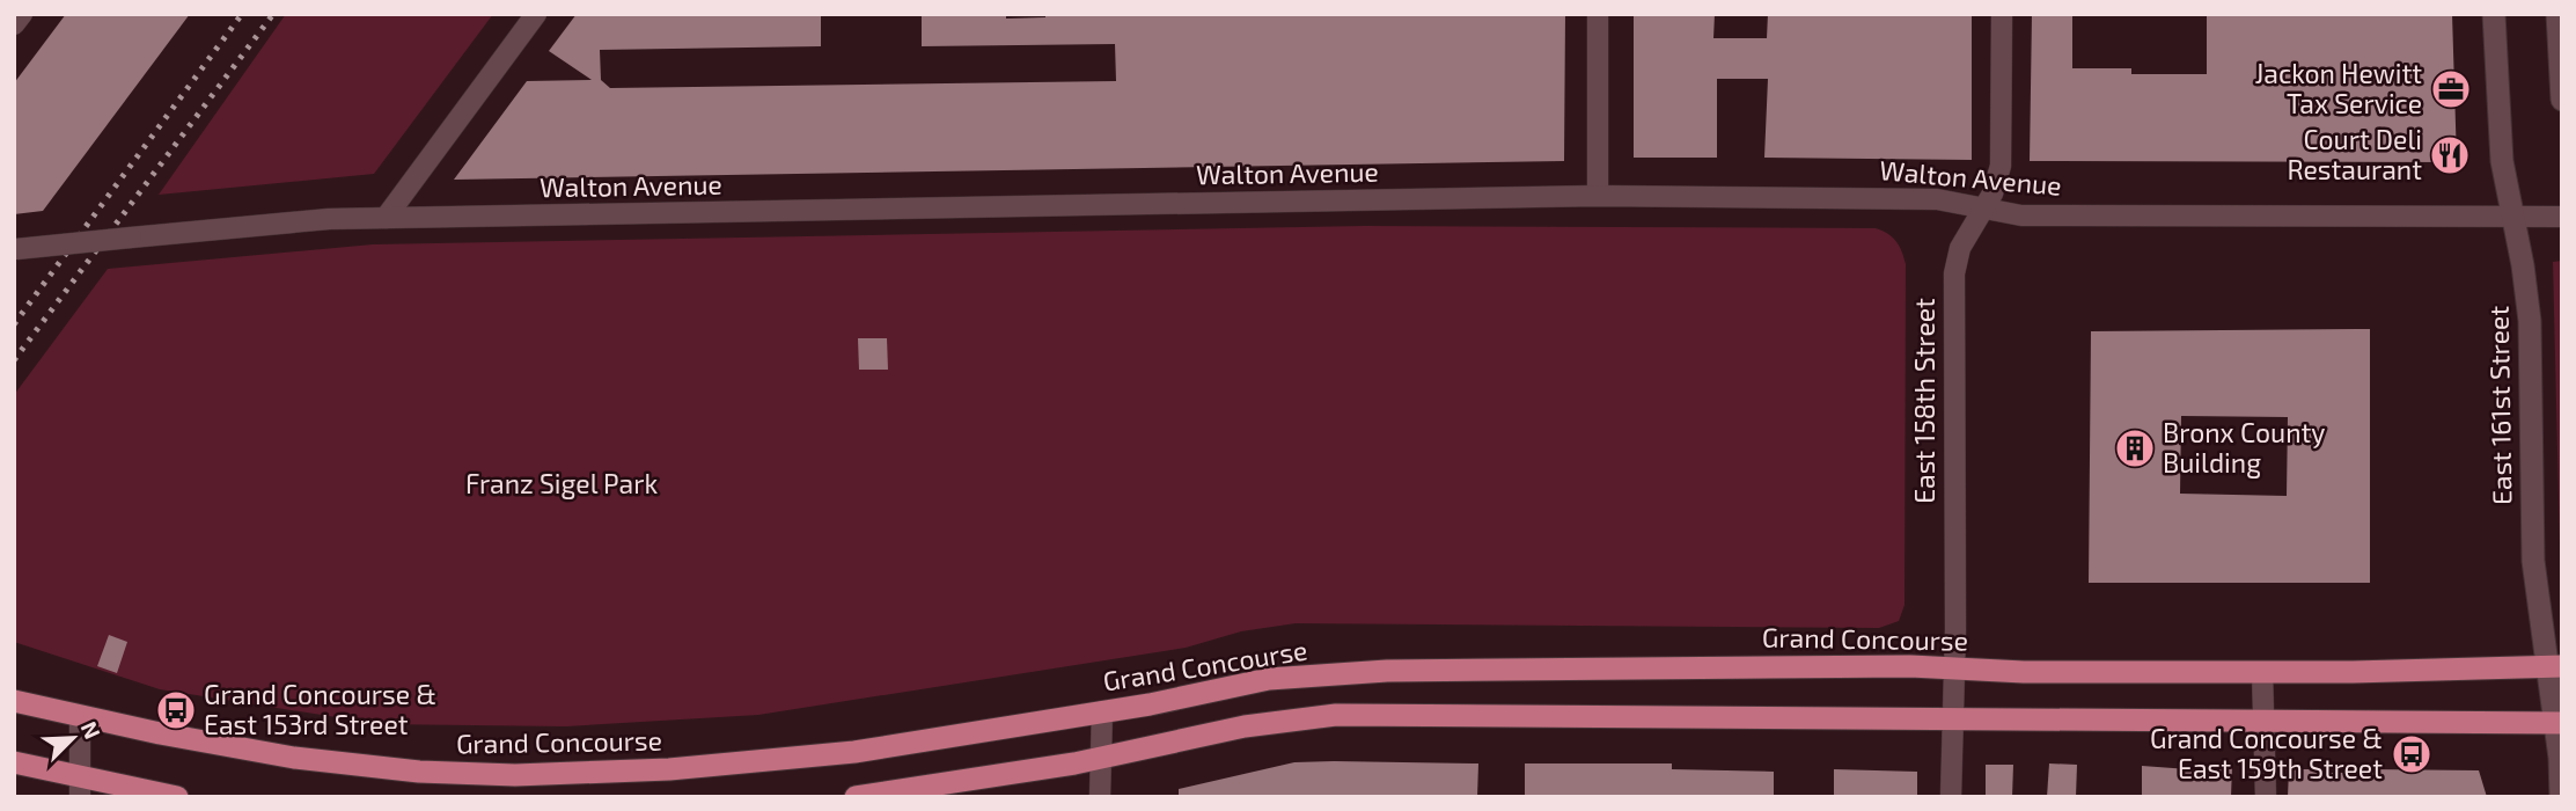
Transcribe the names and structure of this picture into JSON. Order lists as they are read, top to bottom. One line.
{"streets":{"main road":["East 161st Street","Grand Concourse"],"street":["Walton Avenue","East 158th Street"]},"crossings":[["Walton Avenue","East 158th Street"],["Walton Avenue","East 161st Street"],["East 158th Street","Grand Concourse"],["East 161st Street","Grand Concourse"]],"parks":["Franz Sigel Park"],"places":{"office":["Jackon Hewitt Tax Service"],"restaurant":["Court Deli Restaurant"],"building":["Bronx County Building"],"bus stop":["Grand Concourse & East 153rd Street","Grand Concourse & East 159th Street"]},"north":"top right"}
